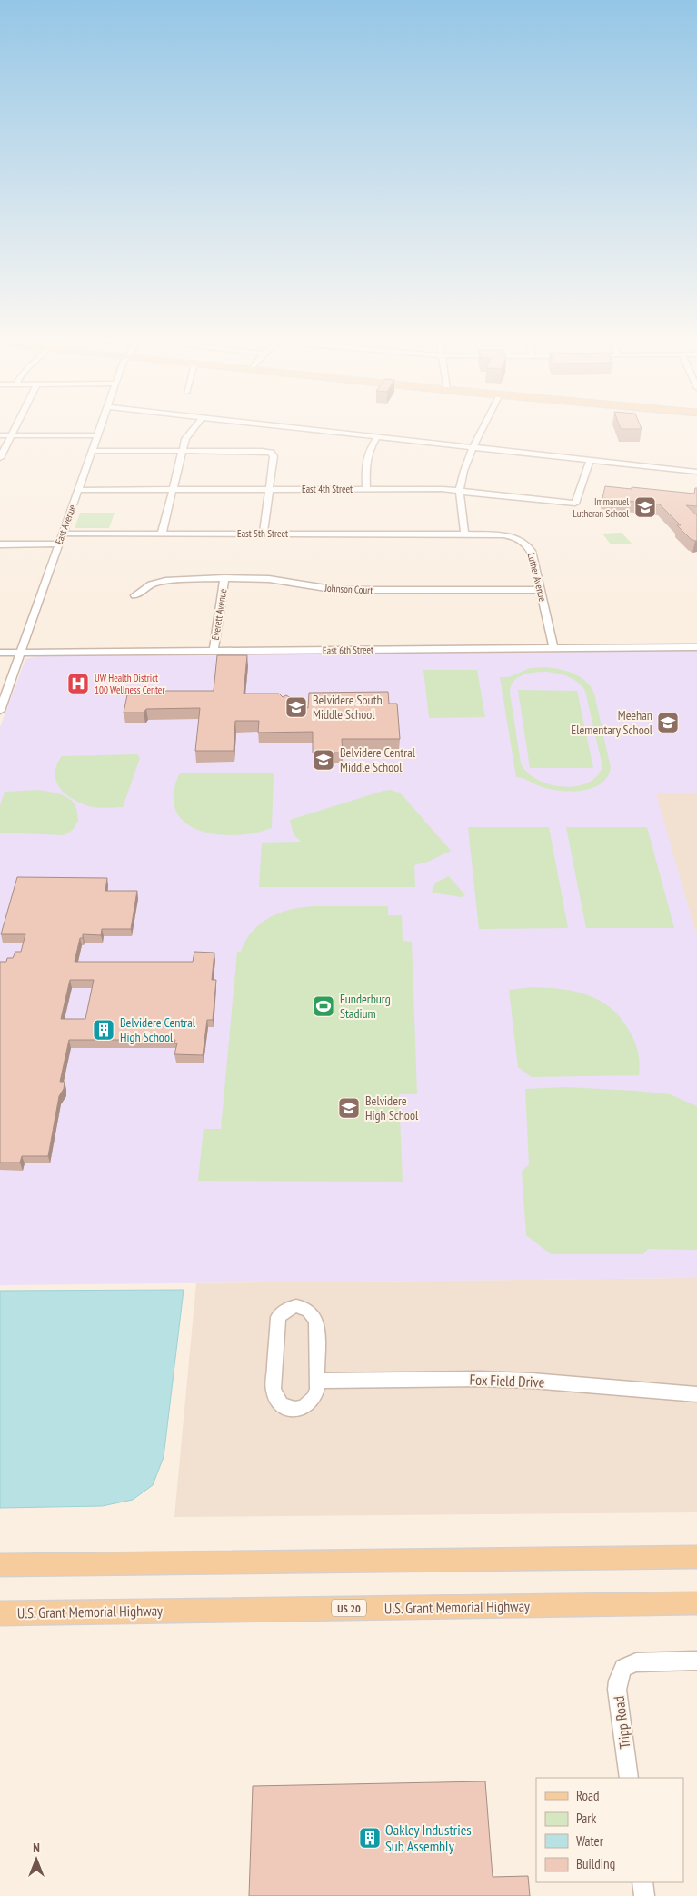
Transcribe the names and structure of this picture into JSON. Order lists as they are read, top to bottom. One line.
{"streets":{"main road":["U.S. Grant Memorial Highway","US 20"],"street":["East 4th Street","East Avenue","East 5th Street","Luther Avenue","Johnson Court","Everett Avenue","East 6th Street","Fox Field Drive","Tripp Road"]},"crossings":[["East 4th Street","East Avenue"],["East Avenue","East 5th Street"],["East Avenue","East 6th Street"],["East 5th Street","Luther Avenue"],["Luther Avenue","Johnson Court"],["Luther Avenue","East 6th Street"],["Johnson Court","Everett Avenue"],["Everett Avenue","East 6th Street"]],"places":{"school or university":["Immanuel Lutheran School","Belvidere South Middle School","Meehan Elementary School","Belvidere Central Middle School","Belvidere High School"],"hospital":["UW Health District 100 Wellness Center"],"sports":["Funderburg Stadium"],"building":["Belvidere Central High School","Oakley Industries Sub Assembly"]},"legend":["Road","Park","Water","Building"],"north":"top"}
